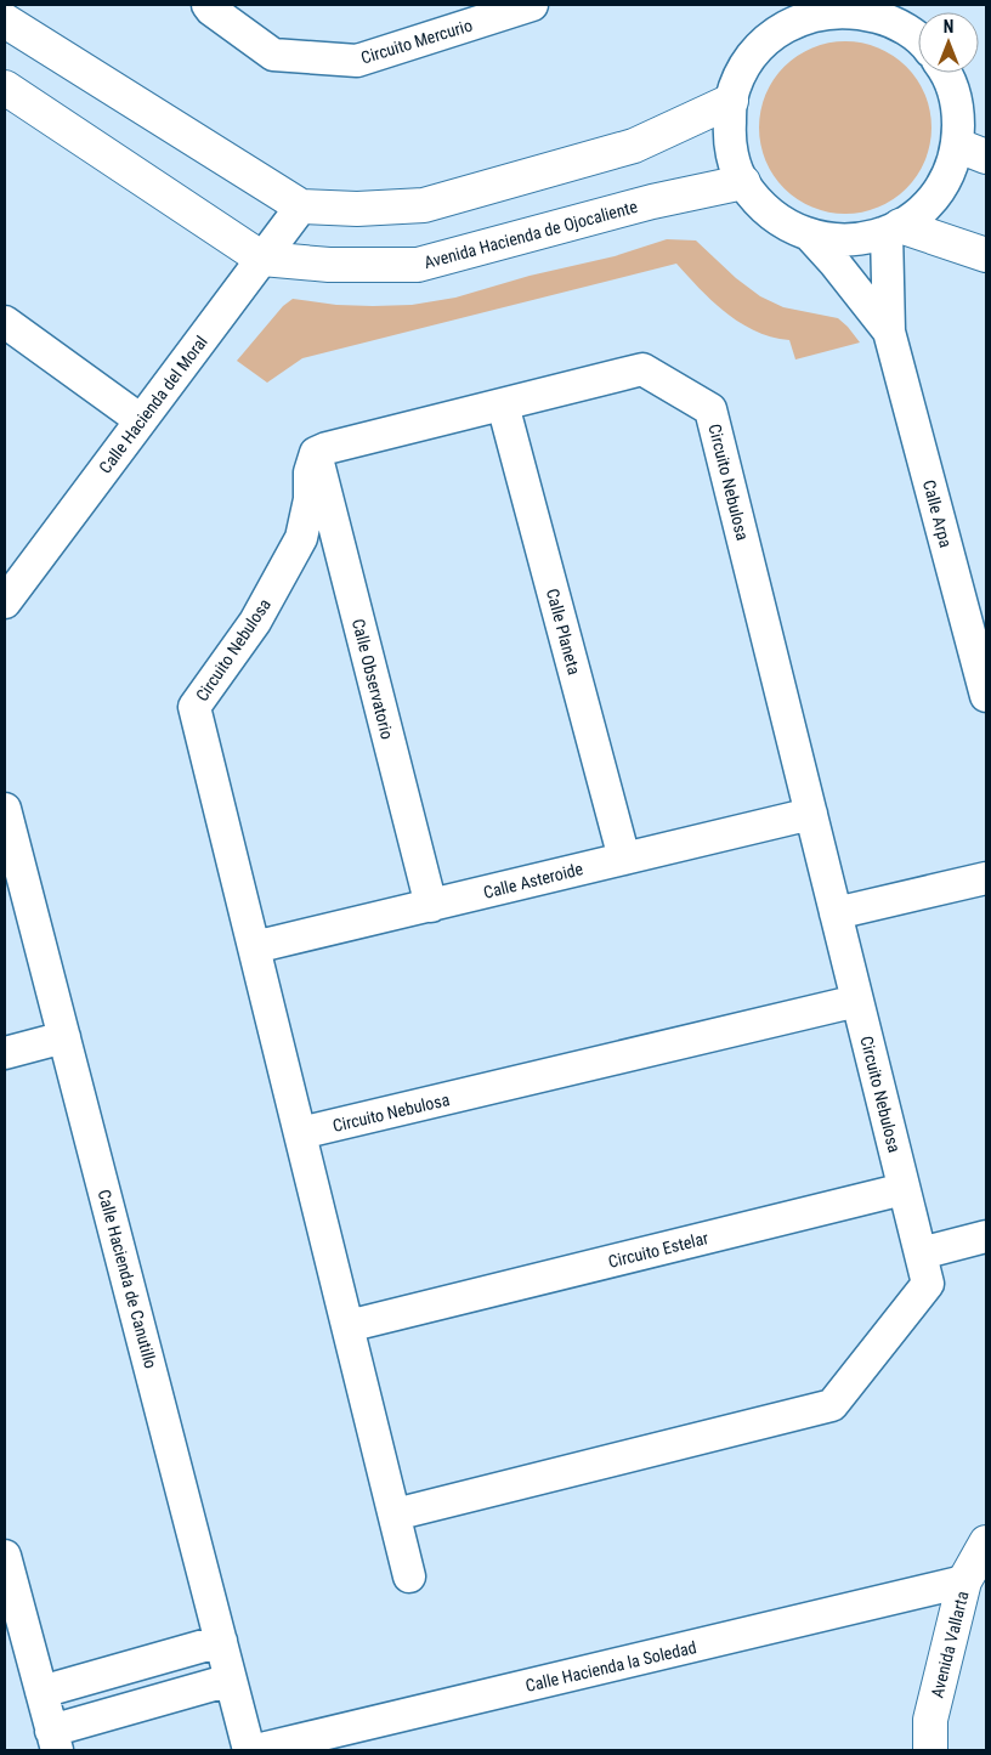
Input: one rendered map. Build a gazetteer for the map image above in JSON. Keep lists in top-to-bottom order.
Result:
{
  "streets": {
    "street": [
      "Circuito Mercurio",
      "Avenida Hacienda de Ojocaliente",
      "Calle Hacienda del Moral",
      "Circuito Nebulosa",
      "Calle Arpa",
      "Calle Planeta",
      "Calle Observatorio",
      "Calle Asteroide",
      "Circuito Estelar",
      "Calle Hacienda de Canutillo",
      "Avenida Vallarta",
      "Calle Hacienda la Soledad"
    ]
  },
  "crossings": [
    ["Avenida Hacienda de Ojocaliente", "Calle Hacienda del Moral"],
    ["Circuito Nebulosa", "Calle Planeta"],
    ["Circuito Nebulosa", "Calle Observatorio"],
    ["Circuito Nebulosa", "Calle Asteroide"],
    ["Circuito Nebulosa", "Circuito Estelar"],
    ["Calle Planeta", "Calle Asteroide"],
    ["Calle Observatorio", "Calle Asteroide"],
    ["Avenida Vallarta", "Calle Hacienda la Soledad"]
  ],
  "north": "top"
}
